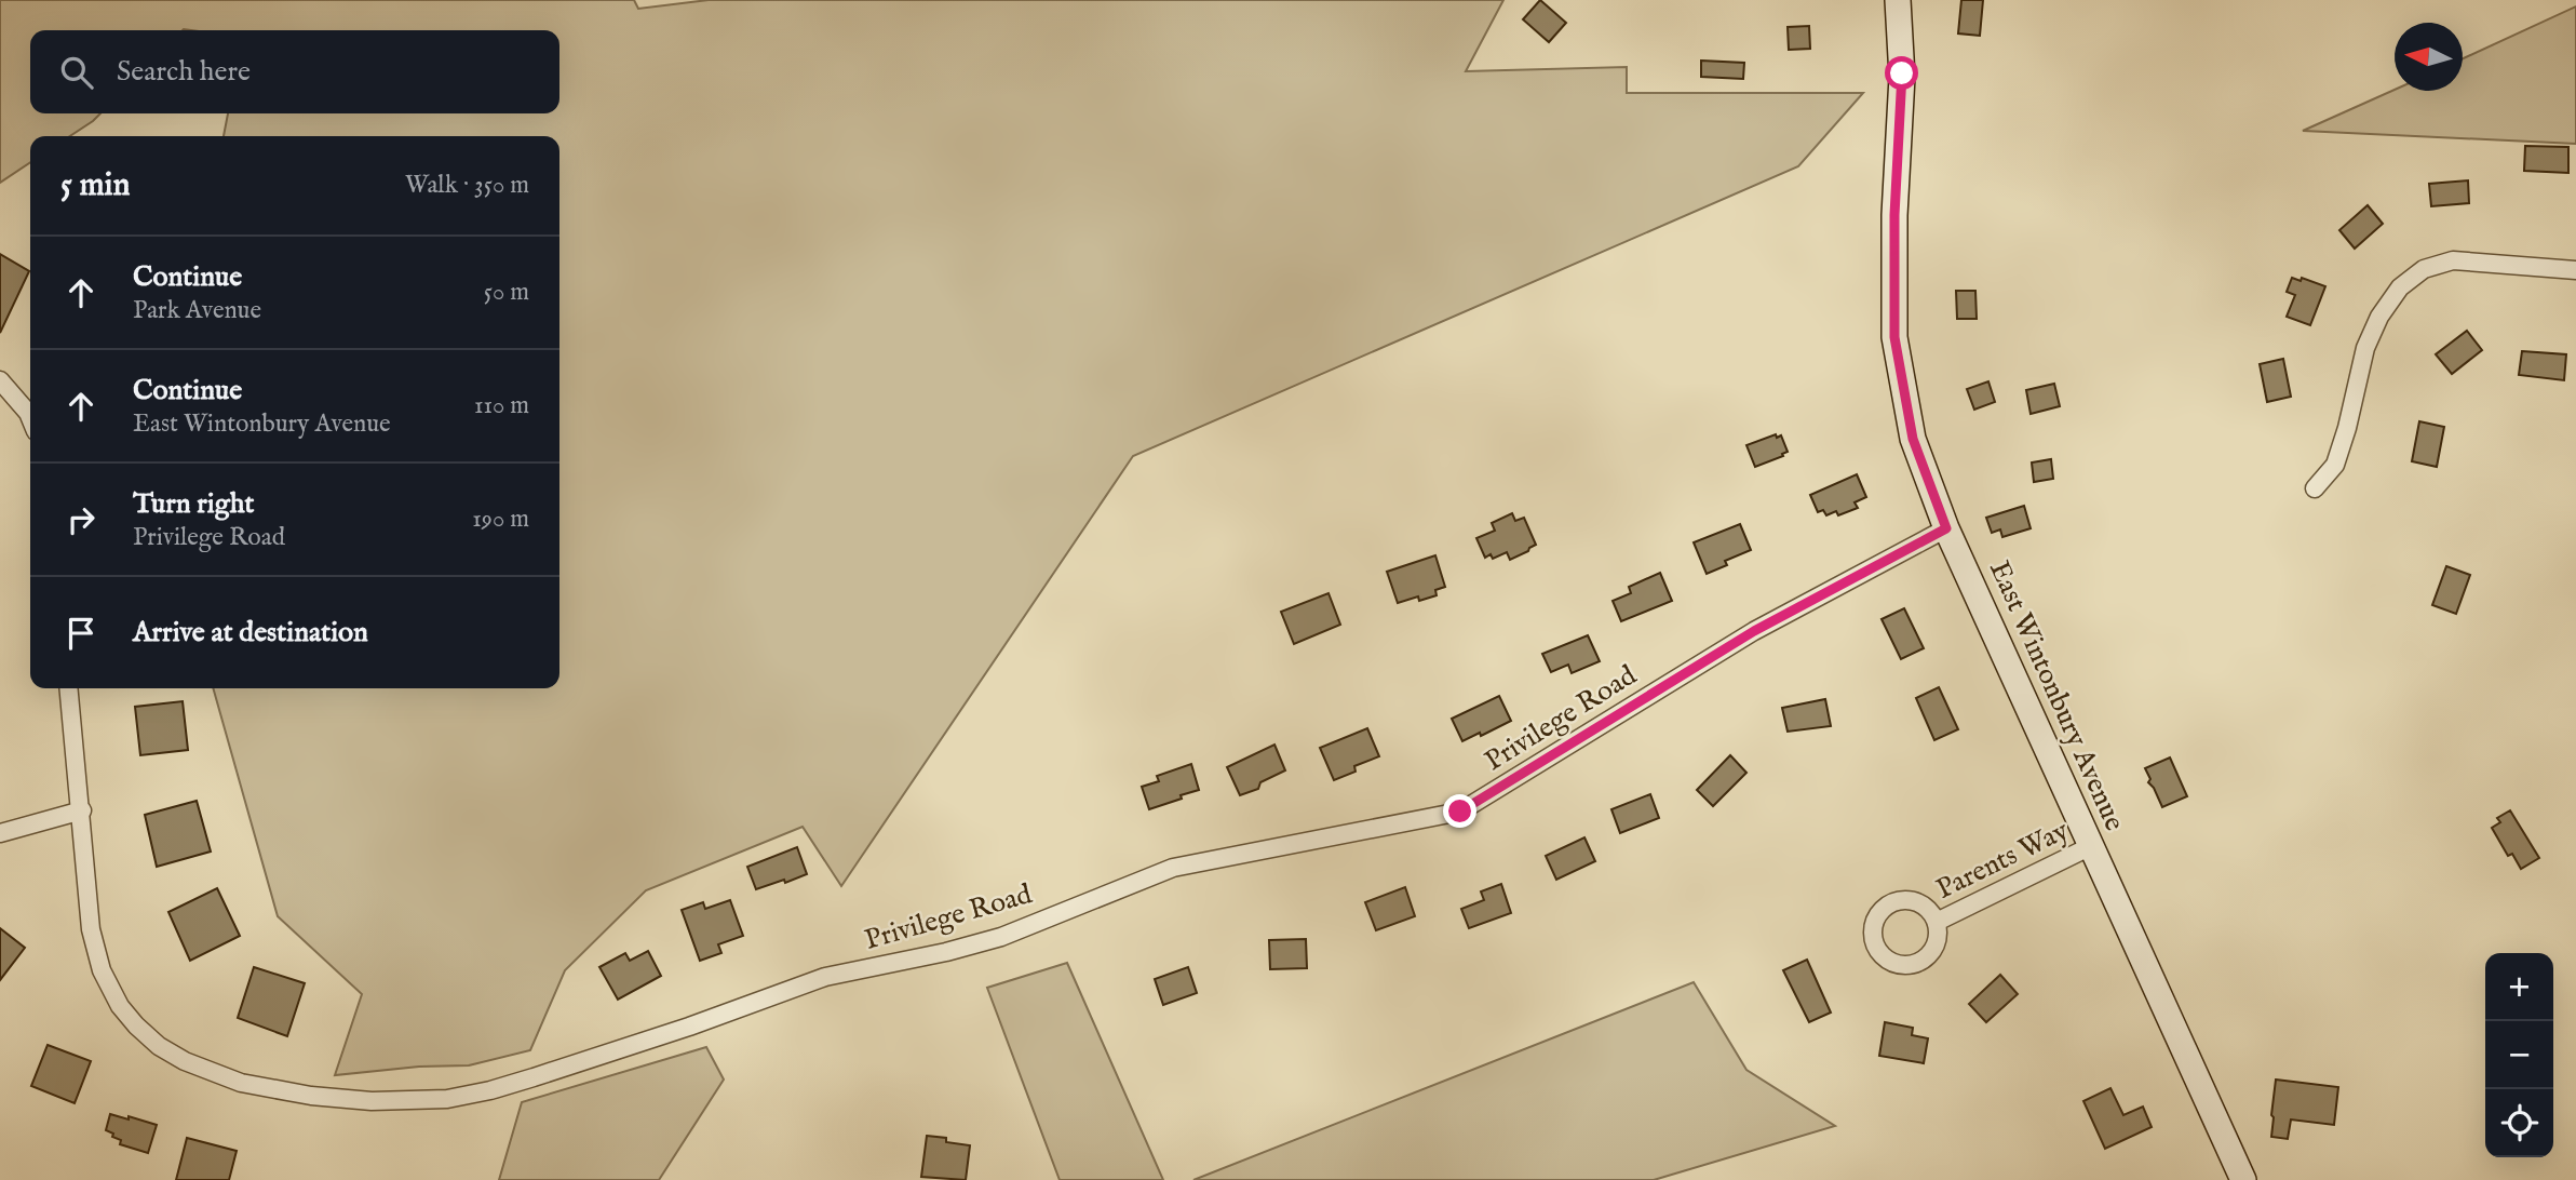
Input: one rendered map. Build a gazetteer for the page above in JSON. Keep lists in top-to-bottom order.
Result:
{
  "streets": {
    "main road": ["East Wintonbury Avenue"],
    "street": ["Privilege Road", "Parents Way"]
  },
  "crossings": [
    ["East Wintonbury Avenue", "Privilege Road"],
    ["East Wintonbury Avenue", "Parents Way"]
  ],
  "north": "left",
  "page": {
    "search": "Search here",
    "heading": ["5 min", "Walk · 350 m"],
    "list": [
      ["Continue", "Park Avenue", "50 m"],
      ["Continue", "East Wintonbury Avenue", "110 m"],
      ["Turn right", "Privilege Road", "190 m"],
      "Arrive at destination"
    ],
    "map_buttons": ["+", "−"]
  }
}
